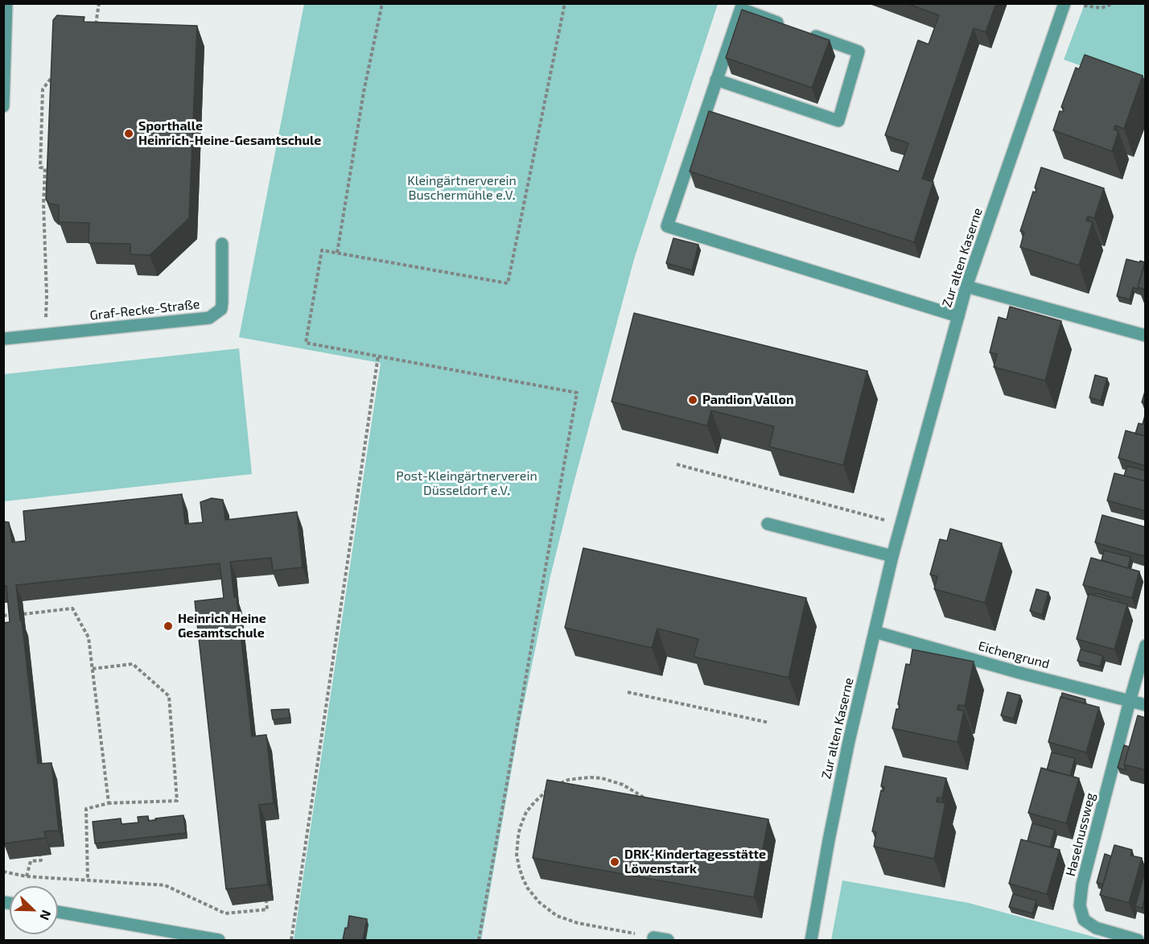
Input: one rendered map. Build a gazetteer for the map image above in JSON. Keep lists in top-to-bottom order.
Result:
{
  "streets": {
    "street": [
      "Zur alten Kaserne",
      "Graf-Recke-Straße",
      "Eichengrund",
      "Haselnussweg"
    ]
  },
  "crossings": [
    ["Zur alten Kaserne", "Eichengrund"],
    ["Eichengrund", "Haselnussweg"]
  ],
  "parks": ["Kleingärtnerverein Buschermühle e.V.", "Post-Kleingärtnerverein Düsseldorf e.V."],
  "places": [
    "Sporthalle Heinrich-Heine-Gesamtschule",
    "Pandion Vallon",
    "Heinrich Heine Gesamtschule",
    "DRK-Kindertagesstätte Löwenstark"
  ],
  "north": "bottom right"
}
